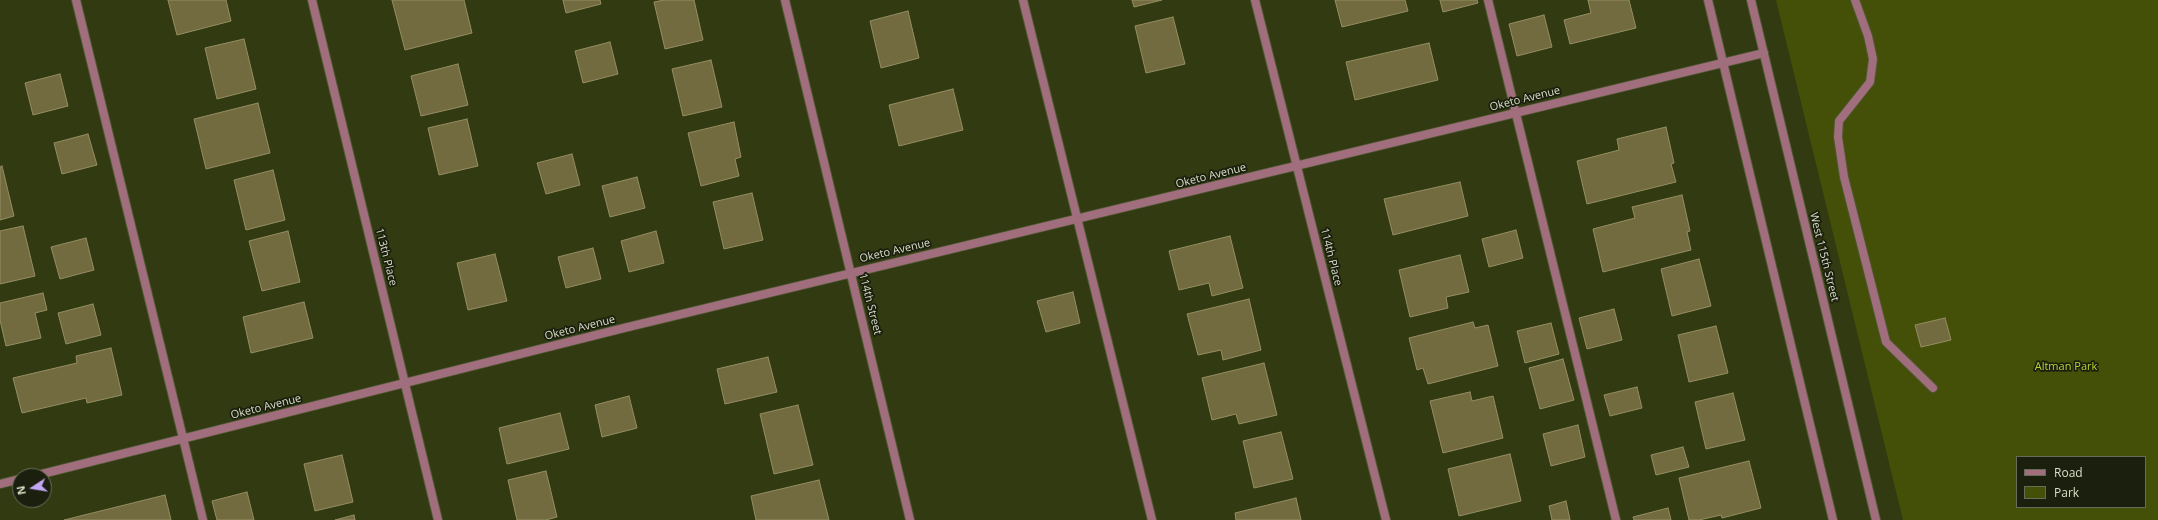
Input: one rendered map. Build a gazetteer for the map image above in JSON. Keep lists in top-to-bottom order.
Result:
{
  "streets": {
    "street": [
      "Oketo Avenue",
      "113th Place",
      "114th Place",
      "West 115th Street",
      "114th Street"
    ]
  },
  "crossings": [
    ["Oketo Avenue", "113th Place"],
    ["Oketo Avenue", "114th Place"],
    ["Oketo Avenue", "West 115th Street"],
    ["Oketo Avenue", "114th Street"]
  ],
  "parks": ["Altman Park"],
  "legend": ["Road", "Park"],
  "north": "left"
}
